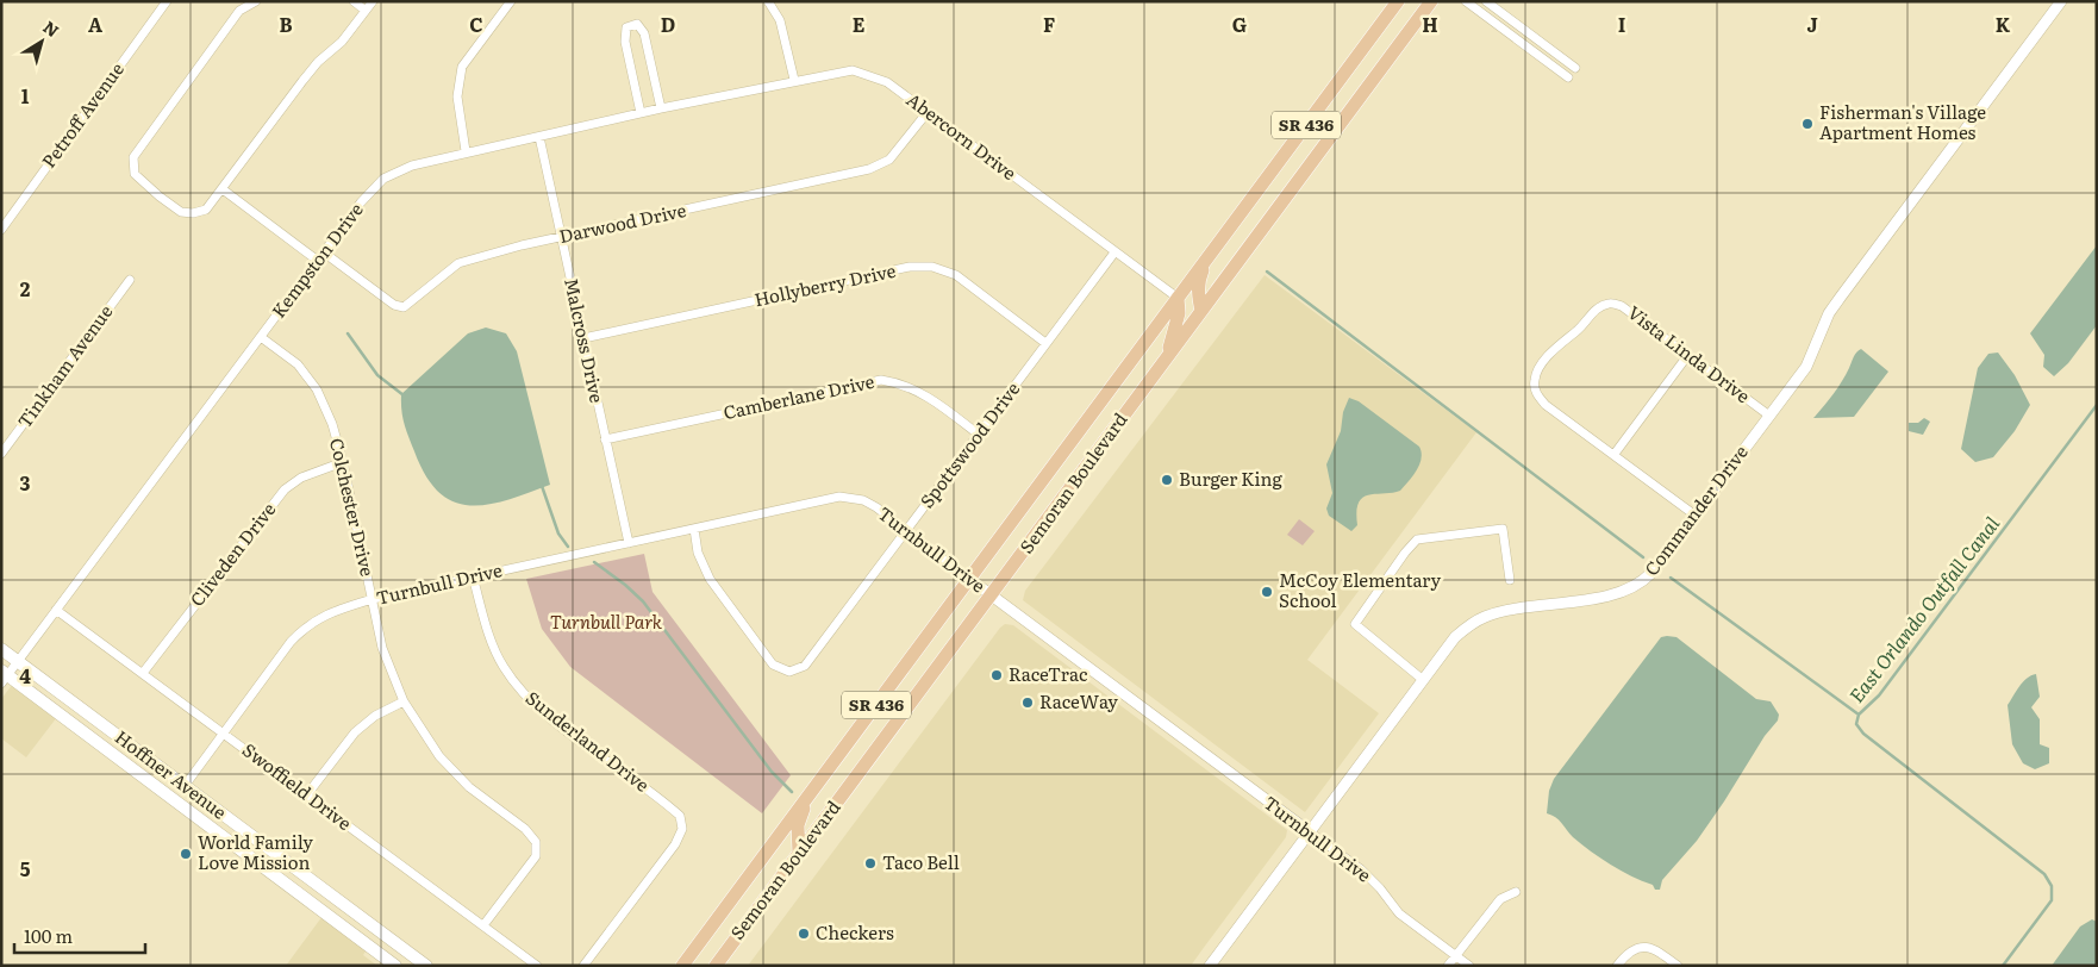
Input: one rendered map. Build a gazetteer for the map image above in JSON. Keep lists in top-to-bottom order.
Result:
{
  "streets": {
    "main road": ["SR 436", "Semoran Boulevard", "Hoffner Avenue"],
    "street": [
      "Petroff Avenue",
      "Abercorn Drive",
      "Darwood Drive",
      "Kempston Drive",
      "Hollyberry Drive",
      "Malcross Drive",
      "Vista Linda Drive",
      "Tinkham Avenue",
      "Camberlane Drive",
      "Spottswood Drive",
      "Colchester Drive",
      "Commander Drive",
      "Turnbull Drive",
      "Cliveden Drive",
      "Sunderland Drive",
      "Swoffield Drive"
    ]
  },
  "crossings": [
    ["Abercorn Drive", "Darwood Drive"],
    ["Abercorn Drive", "Kempston Drive"],
    ["Abercorn Drive", "Spottswood Drive"],
    ["Abercorn Drive", "Semoran Boulevard"],
    ["Darwood Drive", "Kempston Drive"],
    ["Darwood Drive", "Malcross Drive"],
    ["Kempston Drive", "Malcross Drive"],
    ["Kempston Drive", "Colchester Drive"],
    ["Kempston Drive", "Hoffner Avenue"],
    ["Kempston Drive", "Swoffield Drive"],
    ["Hollyberry Drive", "Malcross Drive"],
    ["Hollyberry Drive", "Spottswood Drive"],
    ["Malcross Drive", "Camberlane Drive"],
    ["Malcross Drive", "Turnbull Drive"],
    ["Vista Linda Drive", "Commander Drive"],
    ["Camberlane Drive", "Spottswood Drive"],
    ["Spottswood Drive", "Turnbull Drive"],
    ["Semoran Boulevard", "Turnbull Drive"],
    ["Colchester Drive", "Turnbull Drive"],
    ["Colchester Drive", "Cliveden Drive"],
    ["Colchester Drive", "Swoffield Drive"],
    ["Commander Drive", "Turnbull Drive"],
    ["Turnbull Drive", "Sunderland Drive"],
    ["Turnbull Drive", "Hoffner Avenue"],
    ["Turnbull Drive", "Swoffield Drive"],
    ["Cliveden Drive", "Swoffield Drive"]
  ],
  "water": ["East Orlando Outfall Canal"],
  "parks": ["Turnbull Park"],
  "places": [
    "Fisherman's Village Apartment Homes",
    "Burger King",
    "McCoy Elementary School",
    "RaceTrac",
    "RaceWay",
    "World Family Love Mission",
    "Taco Bell",
    "Checkers"
  ],
  "scale_bar": "100 m",
  "north": "top right",
  "grid": {
    "columns": [
      "A",
      "B",
      "C",
      "D",
      "E",
      "F",
      "G",
      "H",
      "I",
      "J",
      "K"
    ],
    "rows": [
      "1",
      "2",
      "3",
      "4",
      "5"
    ]
  }
}
